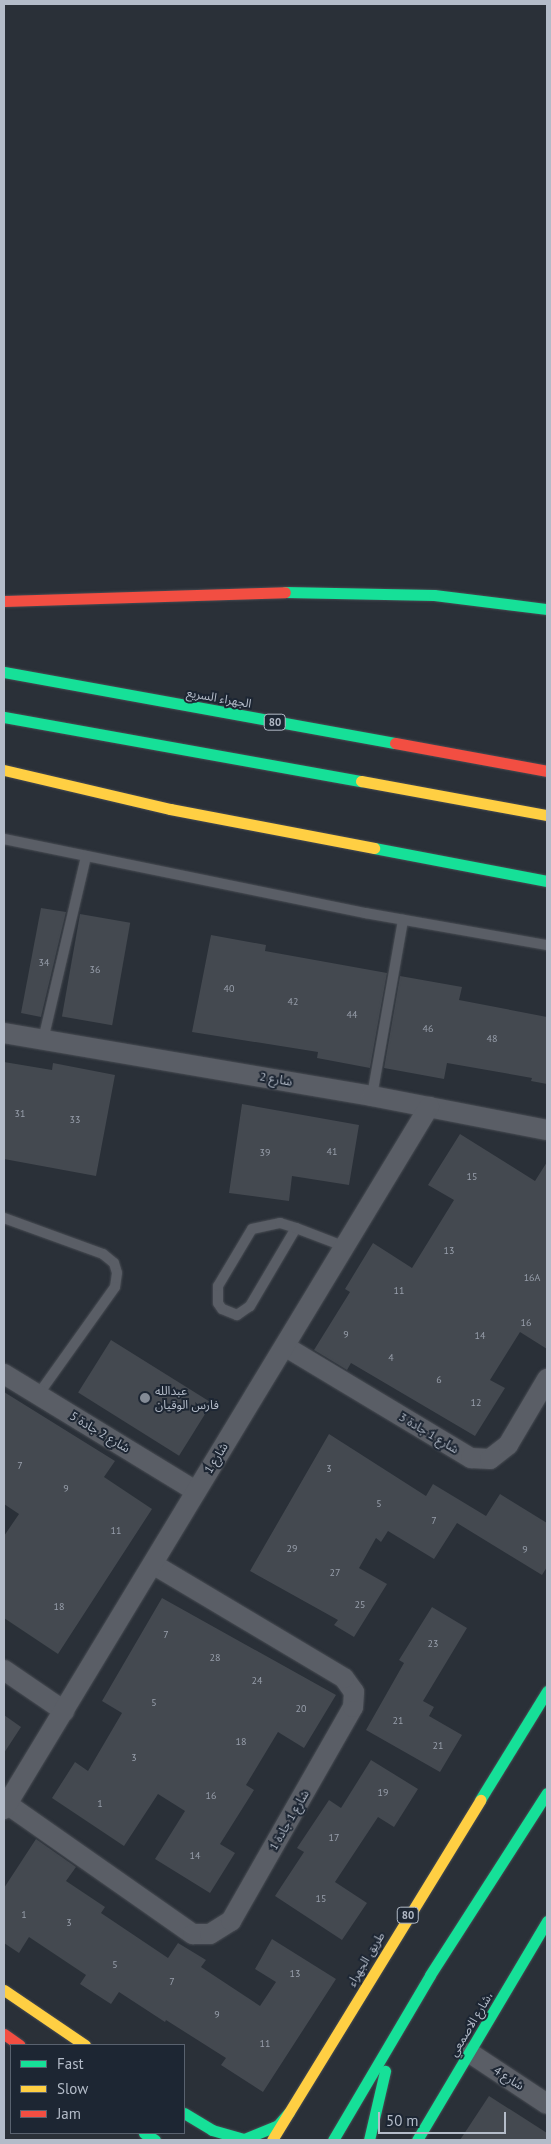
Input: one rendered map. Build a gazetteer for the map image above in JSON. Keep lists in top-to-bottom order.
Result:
{
  "streets": {
    "main road": [
      "الجهراء السريع",
      "80",
      "طريق الجهراء",
      "شارع الاصمعي،"
    ],
    "street": [
      "شارع 2",
      "شارع 2 جادة 5",
      "شارع 1 جادة 3",
      "شارع 1",
      "شارع 1 جادة 1",
      "شارع 4"
    ]
  },
  "crossings": [
    ["شارع 2", "شارع 1"],
    ["شارع 2 جادة 5", "شارع 1"],
    ["شارع 1 جادة 3", "شارع 1"],
    ["شارع 1", "شارع 1 جادة 1"],
    ["شارع الاصمعي،", "شارع 4"]
  ],
  "places": ["عبدالله فارس الوقيان"],
  "house_numbers": [
    "34",
    "36",
    "40",
    "42",
    "44",
    "46",
    "48",
    "31",
    "33",
    "41",
    "39",
    "15",
    "13",
    "16A",
    "11",
    "16",
    "9",
    "14",
    "4",
    "6",
    "12",
    "7",
    "3",
    "9",
    "5",
    "7",
    "11",
    "29",
    "9",
    "27",
    "25",
    "18",
    "7",
    "23",
    "28",
    "24",
    "5",
    "20",
    "21",
    "18",
    "21",
    "3",
    "19",
    "16",
    "1",
    "17",
    "14",
    "15",
    "1",
    "3",
    "5",
    "13",
    "7",
    "9",
    "11"
  ],
  "legend": ["Fast", "Slow", "Jam"],
  "scale_bar": "50 m"
}
